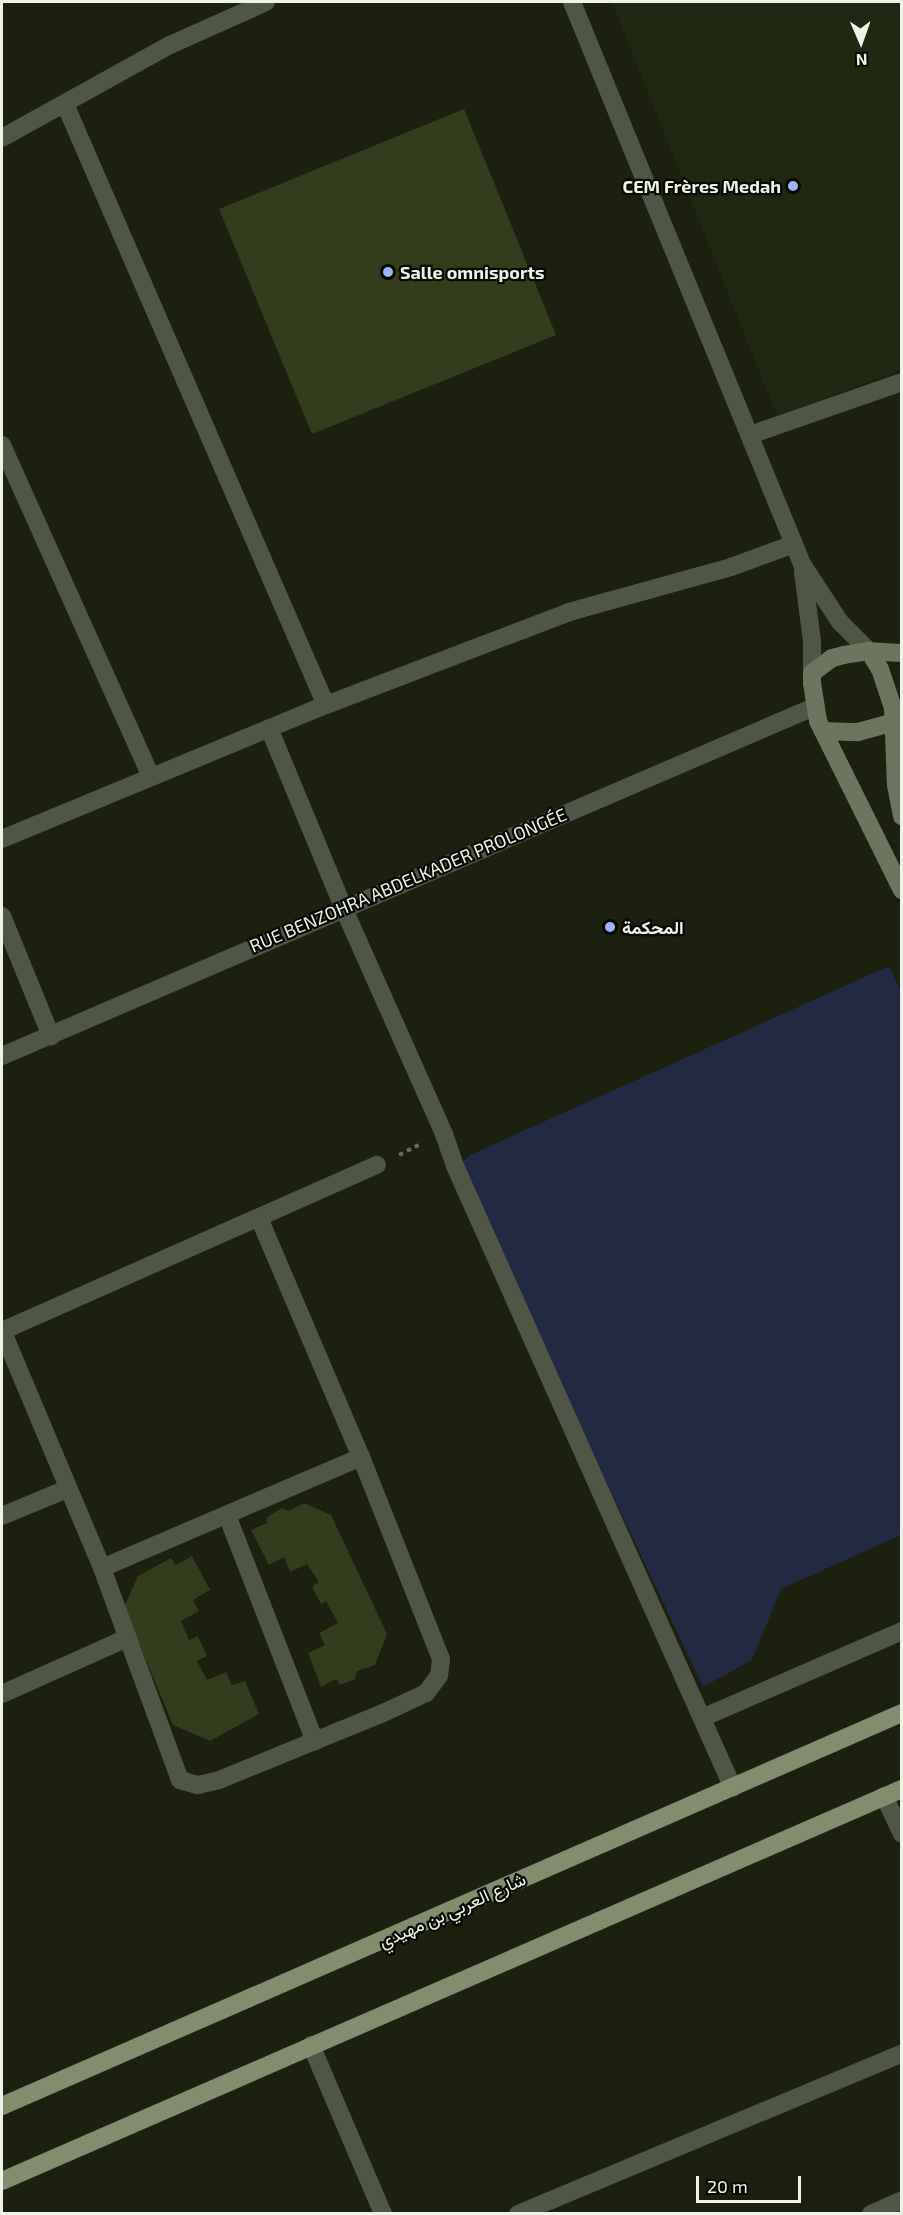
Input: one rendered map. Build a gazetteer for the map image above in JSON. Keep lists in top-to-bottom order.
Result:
{
  "streets": {
    "main road": ["شارع العربي بن مهيدي"],
    "street": ["RUE BENZOHRA ABDELKADER PROLONGÉE"]
  },
  "places": ["CEM Frères Medah", "Salle omnisports", "المحكمة"],
  "scale_bar": "20 m",
  "north": "bottom"
}
